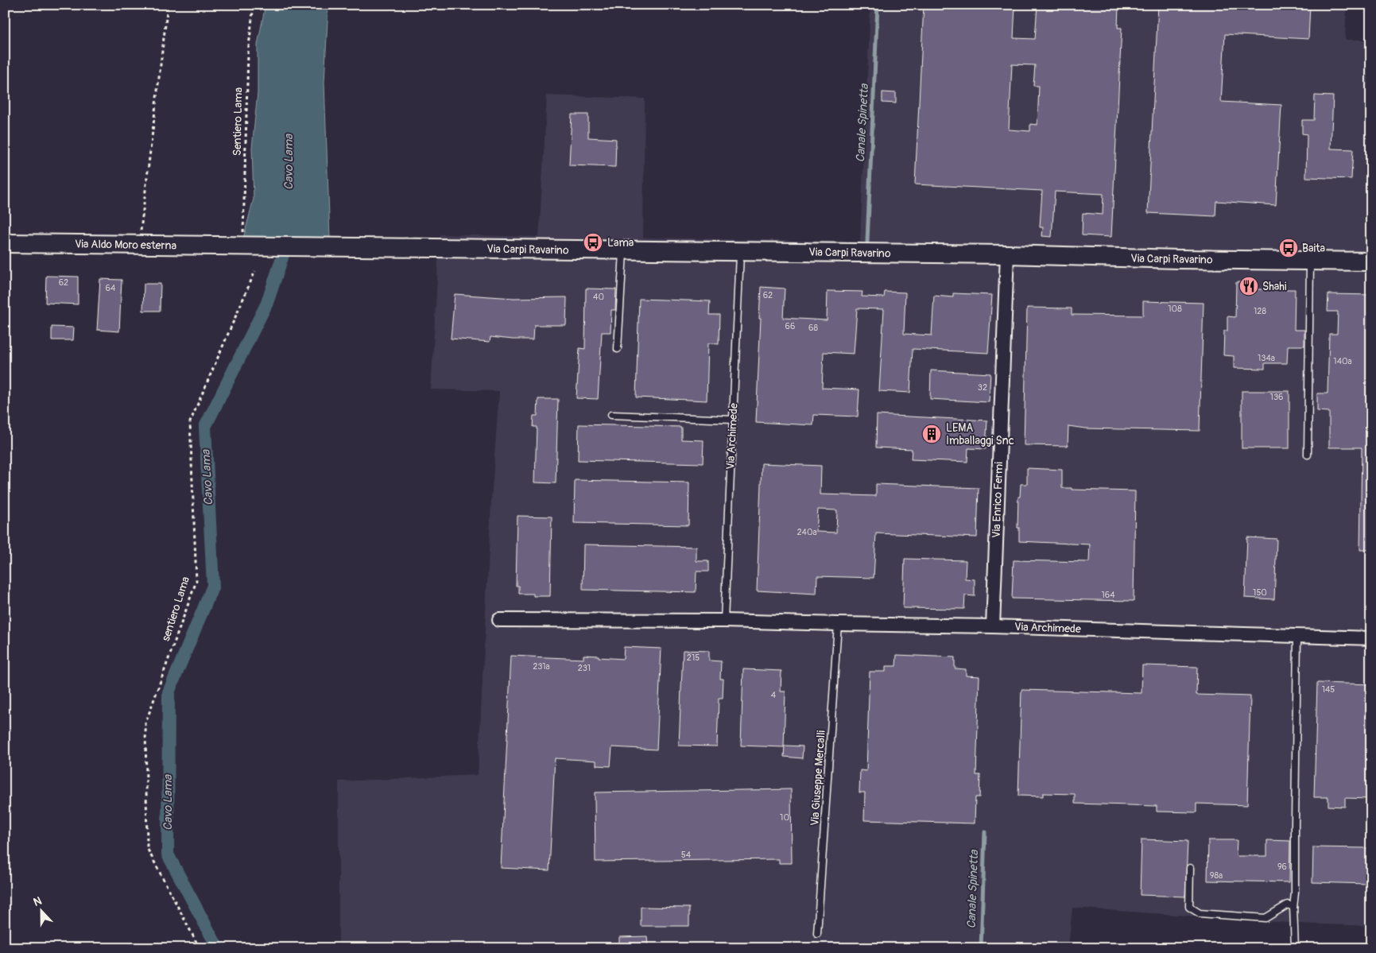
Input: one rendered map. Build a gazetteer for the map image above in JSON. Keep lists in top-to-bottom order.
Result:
{
  "streets": {
    "main road": ["Via Aldo Moro esterna", "Via Carpi Ravarino"],
    "street": ["Via Archimede", "Via Enrico Fermi"],
    "lane": ["Via Giuseppe Mercalli"],
    "path": ["Sentiero Lama", "sentiero Lama"]
  },
  "crossings": [
    ["Sentiero Lama", "Via Aldo Moro esterna"],
    ["Via Aldo Moro esterna", "Via Carpi Ravarino"],
    ["Via Carpi Ravarino", "Via Archimede"],
    ["Via Carpi Ravarino", "Via Enrico Fermi"],
    ["Via Archimede", "Via Enrico Fermi"],
    ["Via Archimede", "Via Giuseppe Mercalli"]
  ],
  "water": ["Canale Spinetta", "Cavo Lama"],
  "places": {
    "bus stop": ["Lama", "Baita"],
    "restaurant": ["Shahi"],
    "building": ["LEMA Imballaggi Snc"]
  },
  "house_numbers": [
    "62",
    "64",
    "62",
    "40",
    "108",
    "128",
    "66",
    "68",
    "134a",
    "140a",
    "32",
    "136",
    "240a",
    "150",
    "164",
    "215",
    "231a",
    "231",
    "145",
    "4",
    "10",
    "54",
    "96",
    "98a"
  ],
  "north": "top"
}
